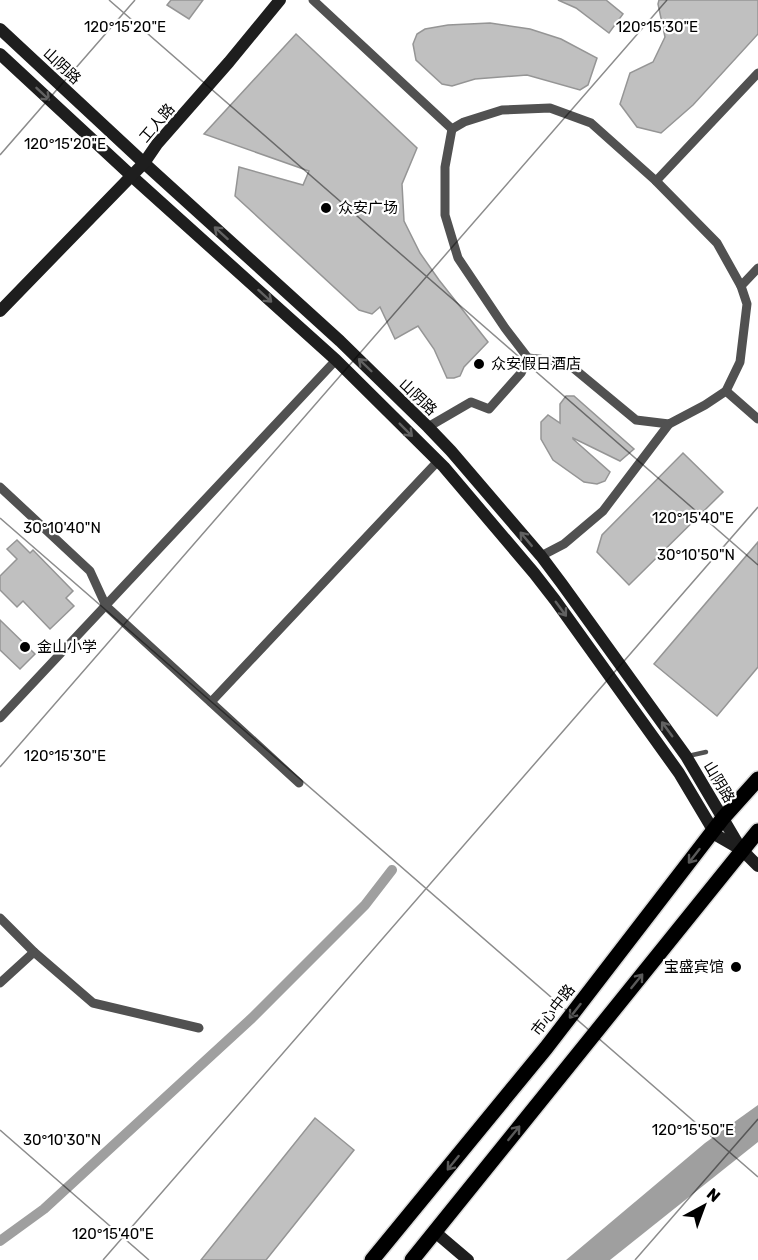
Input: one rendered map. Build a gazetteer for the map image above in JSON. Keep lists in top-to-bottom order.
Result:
{
  "streets": {
    "main road": ["山阴路", "工人路", "市心中路"]
  },
  "crossings": [
    ["山阴路", "工人路"],
    ["山阴路", "市心中路"]
  ],
  "places": [
    "众安广场",
    "众安假日酒店",
    "金山小学",
    "宝盛宾馆"
  ],
  "north": "top right",
  "coordinates": [
    "120°15'20\"E",
    "120°15'30\"E",
    "120°15'40\"E",
    "30°10'40\"N",
    "30°10'50\"N",
    "120°15'50\"E",
    "30°10'30\"N"
  ]
}
